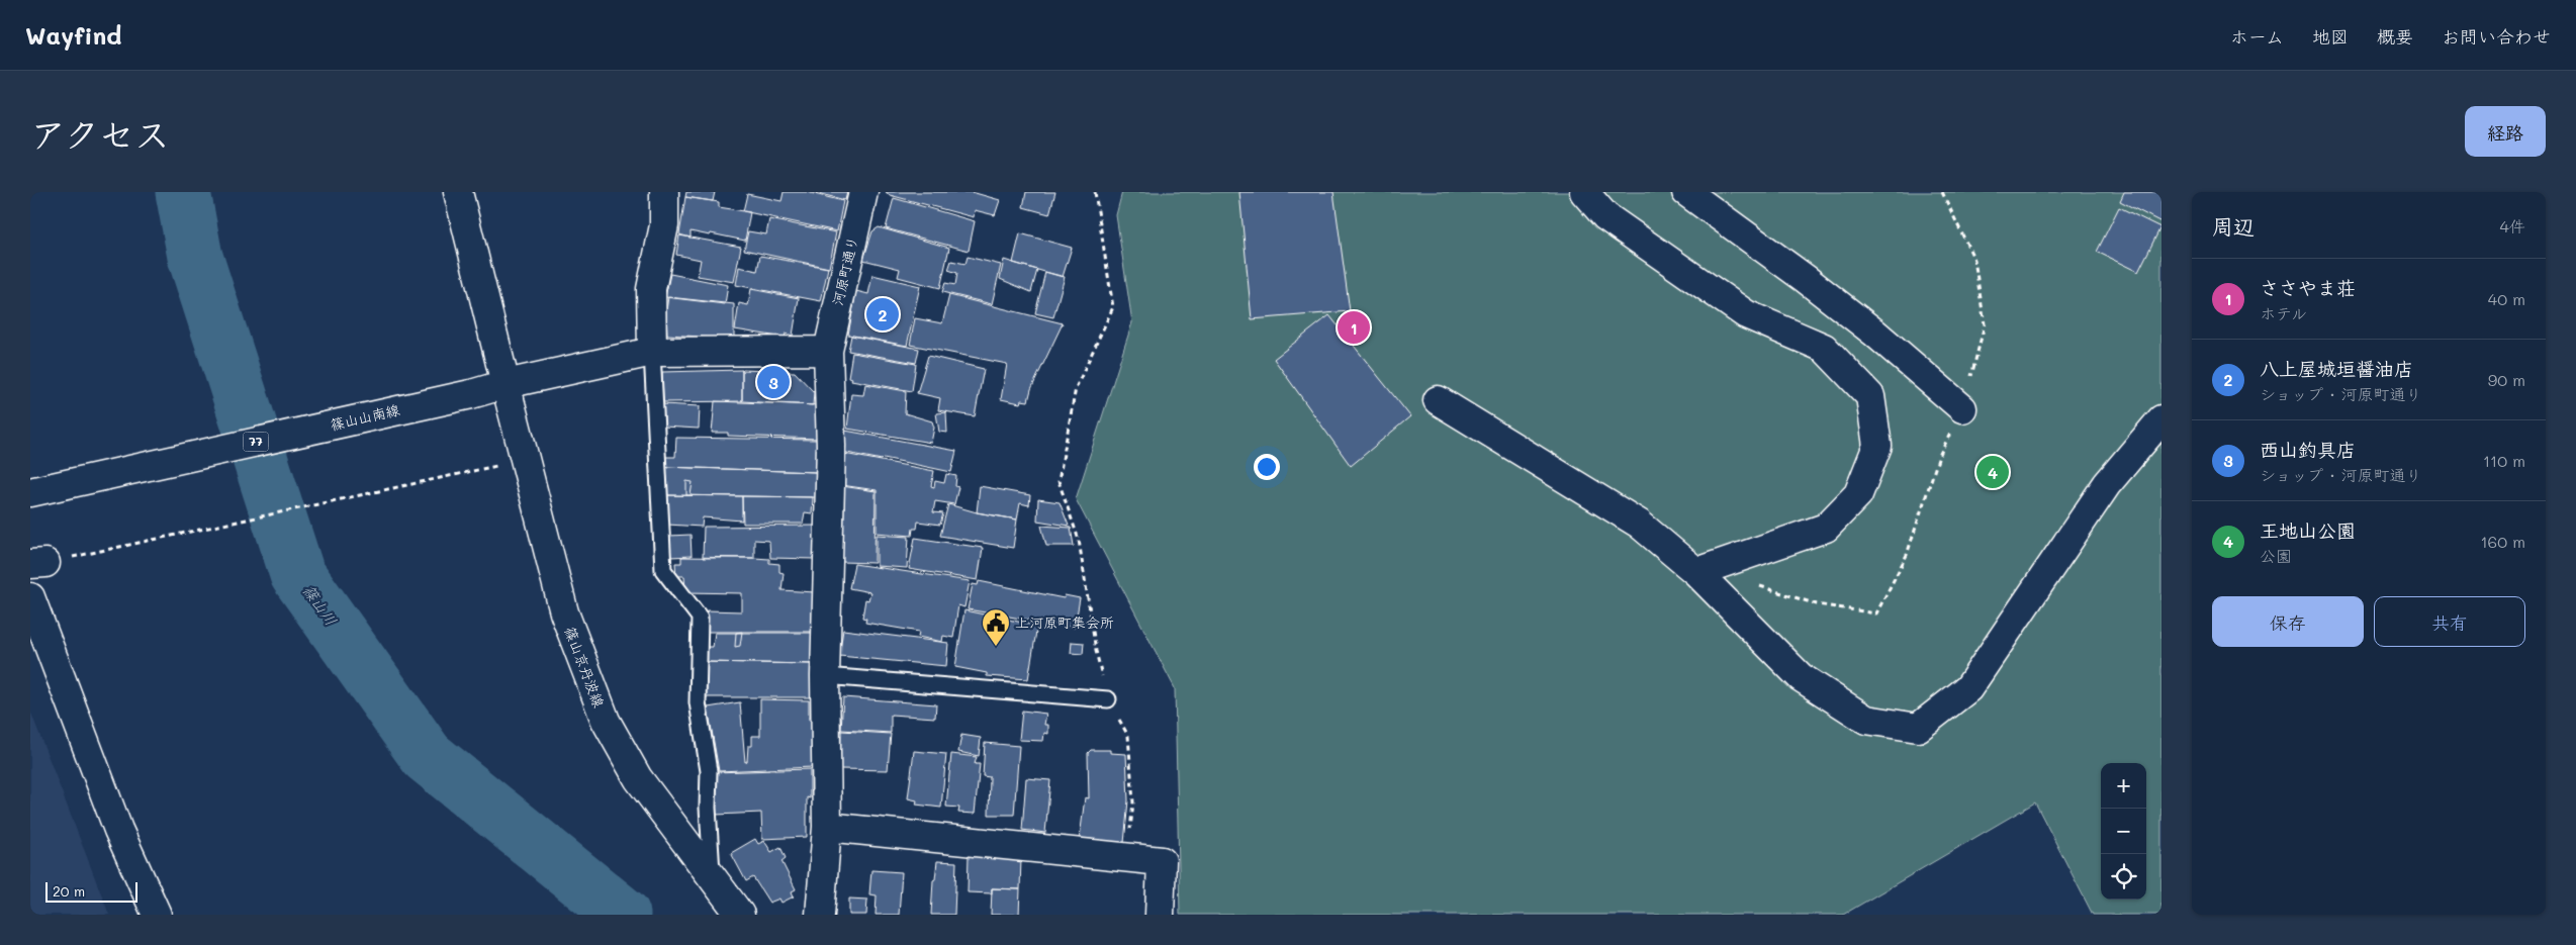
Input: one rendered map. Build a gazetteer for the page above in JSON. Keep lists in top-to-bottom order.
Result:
{
  "streets": {
    "street": [
      "河原町通り",
      "篠山山南線",
      "77",
      "篠山京丹波線"
    ]
  },
  "crossings": [
    ["河原町通り", "篠山山南線"],
    ["篠山山南線", "篠山京丹波線"]
  ],
  "water": ["篠山川"],
  "places": {
    "public building": ["上河原町集会所"]
  },
  "scale_bar": "20 m",
  "page": {
    "header": "Wayfind",
    "nav": [
      "ホーム",
      "地図",
      "概要",
      "お問い合わせ"
    ],
    "title": "アクセス",
    "buttons": [
      "経路",
      ["保存", "共有"]
    ],
    "heading": ["周辺", "4件"],
    "list": [
      {
        "mark": "1",
        "name": "ささやま荘",
        "note": "ホテル",
        "value": "40 m"
      },
      {
        "mark": "2",
        "name": "八上屋城垣醤油店",
        "note": "ショップ · 河原町通り",
        "value": "90 m"
      },
      {
        "mark": "3",
        "name": "西山釣具店",
        "note": "ショップ · 河原町通り",
        "value": "110 m"
      },
      {
        "mark": "4",
        "name": "王地山公園",
        "note": "公園",
        "value": "160 m"
      }
    ],
    "pins": [
      "2",
      "1",
      "3",
      "4"
    ],
    "map_buttons": ["+", "−"],
    "scale": "20 m"
  }
}
